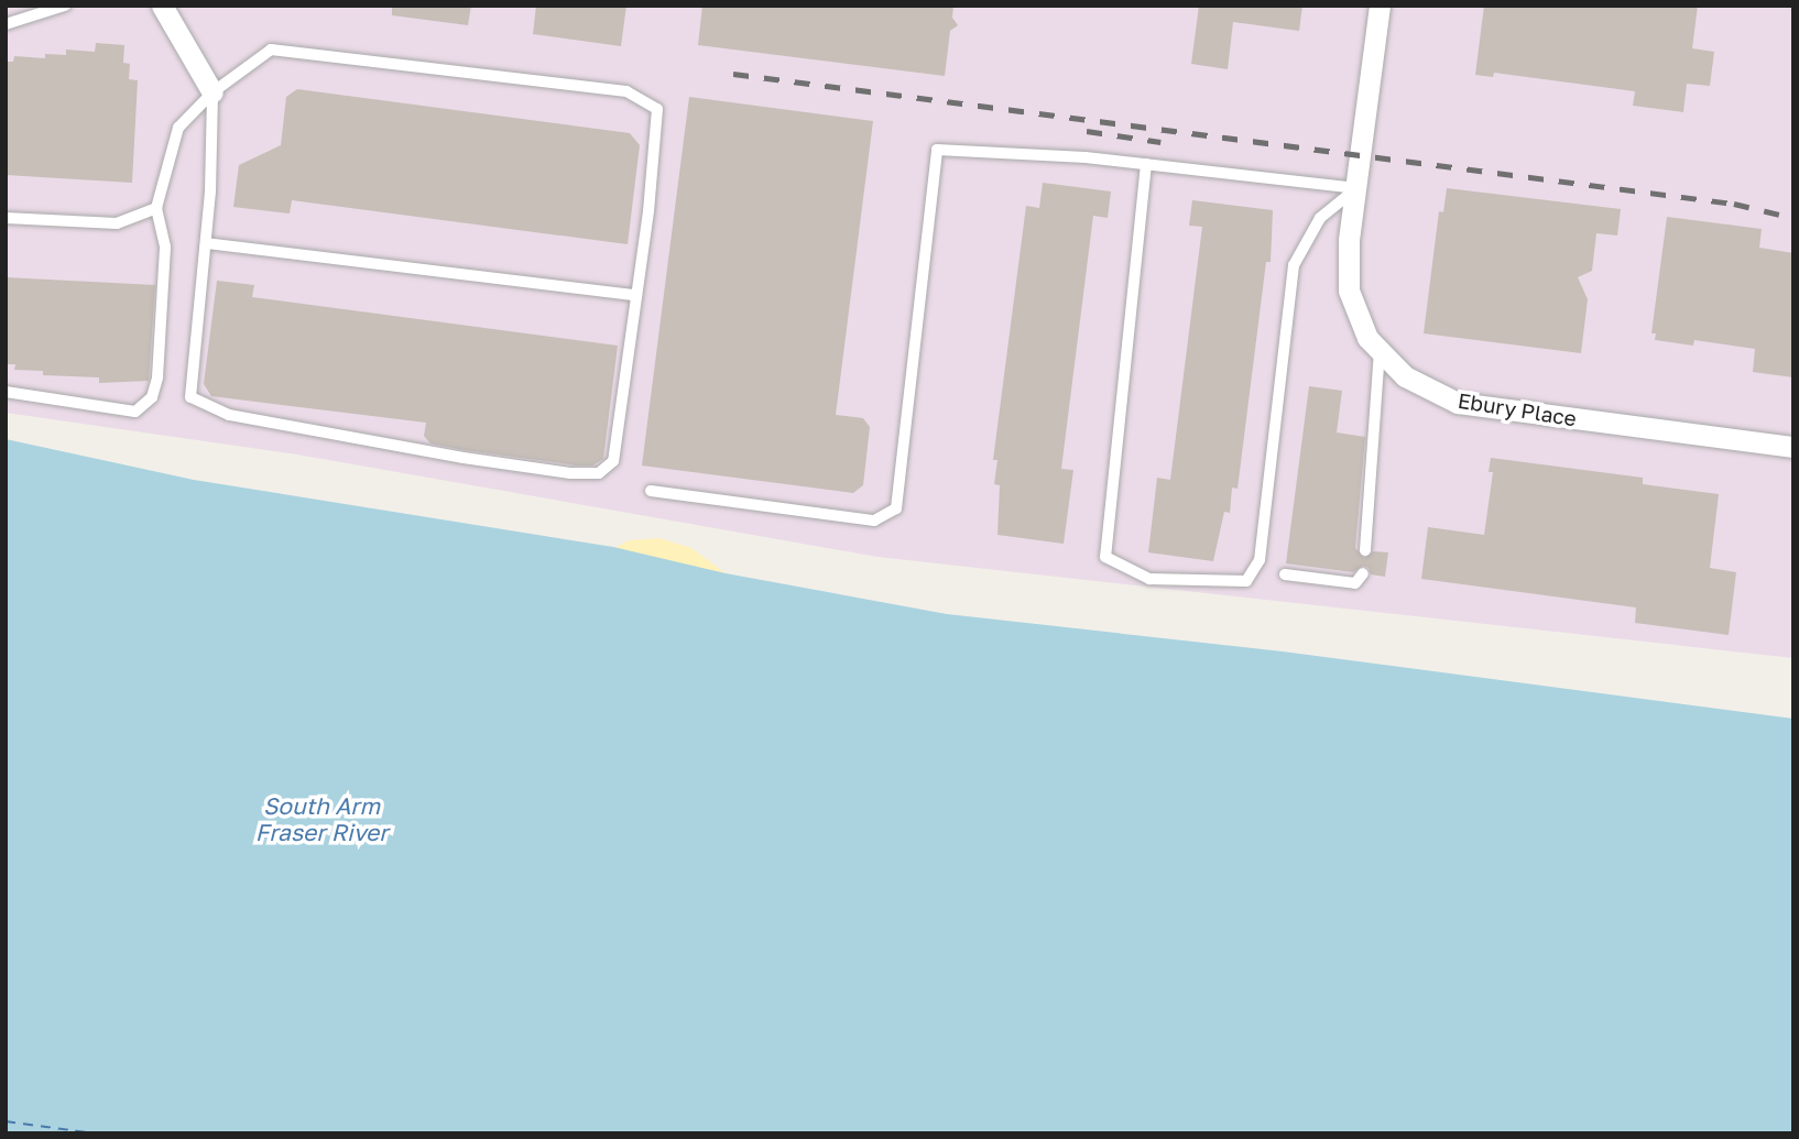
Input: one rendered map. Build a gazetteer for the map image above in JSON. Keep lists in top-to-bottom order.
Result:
{
  "streets": {
    "street": ["Ebury Place"]
  },
  "water": ["South Arm Fraser River"]
}
